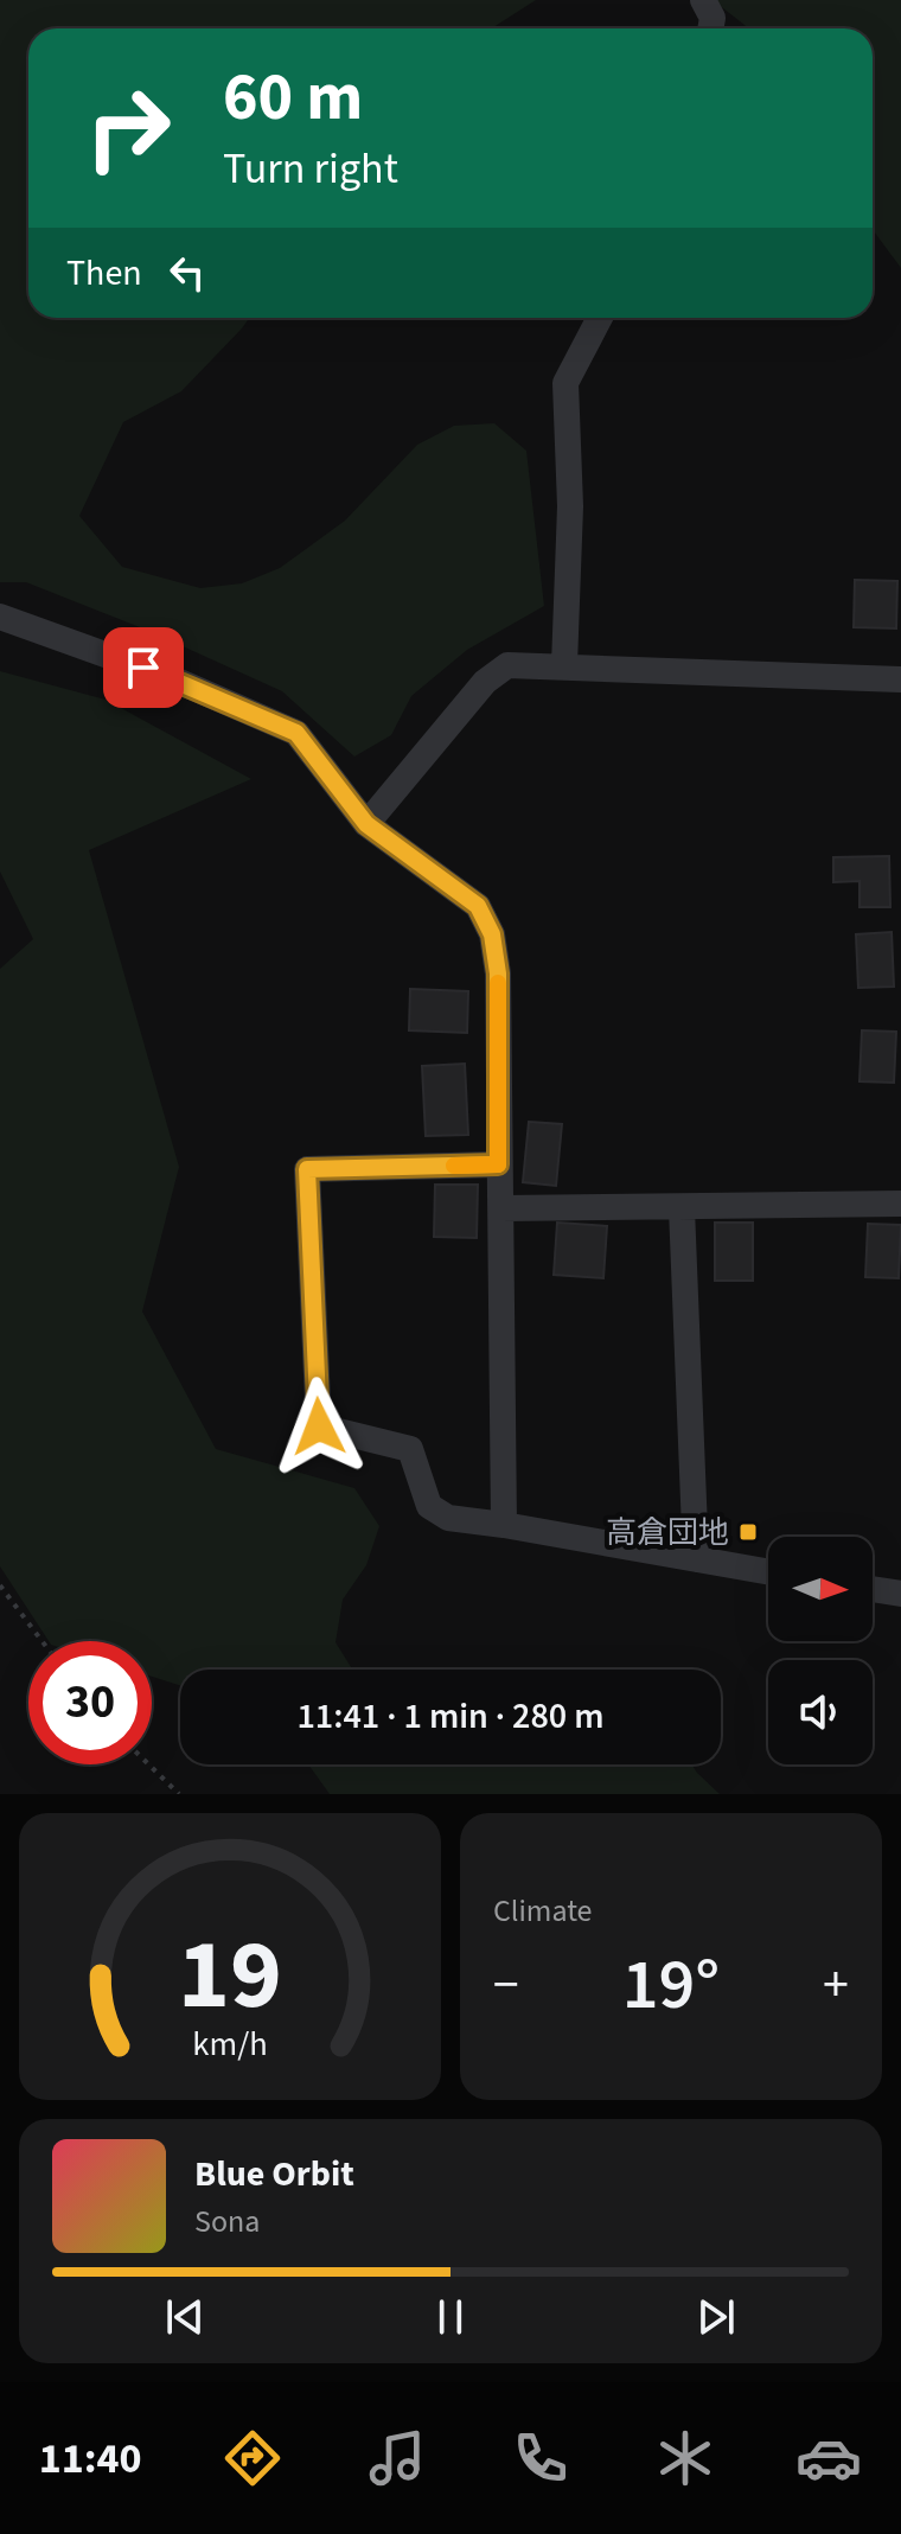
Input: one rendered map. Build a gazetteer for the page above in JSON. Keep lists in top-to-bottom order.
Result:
{
  "places": {
    "transit": ["高倉団地"]
  },
  "north": "right",
  "page": {
    "turn": ["60 m", "Turn right"],
    "then": "Then",
    "limit": "30",
    "trip": "11:41 · 1 min · 280 m",
    "tile": "Climate",
    "heat": ["−", "19°", "+"],
    "song": ["Blue Orbit", "Sona"],
    "tabs": "11:40",
    "gauge": ["19", "km/h"]
  }
}
